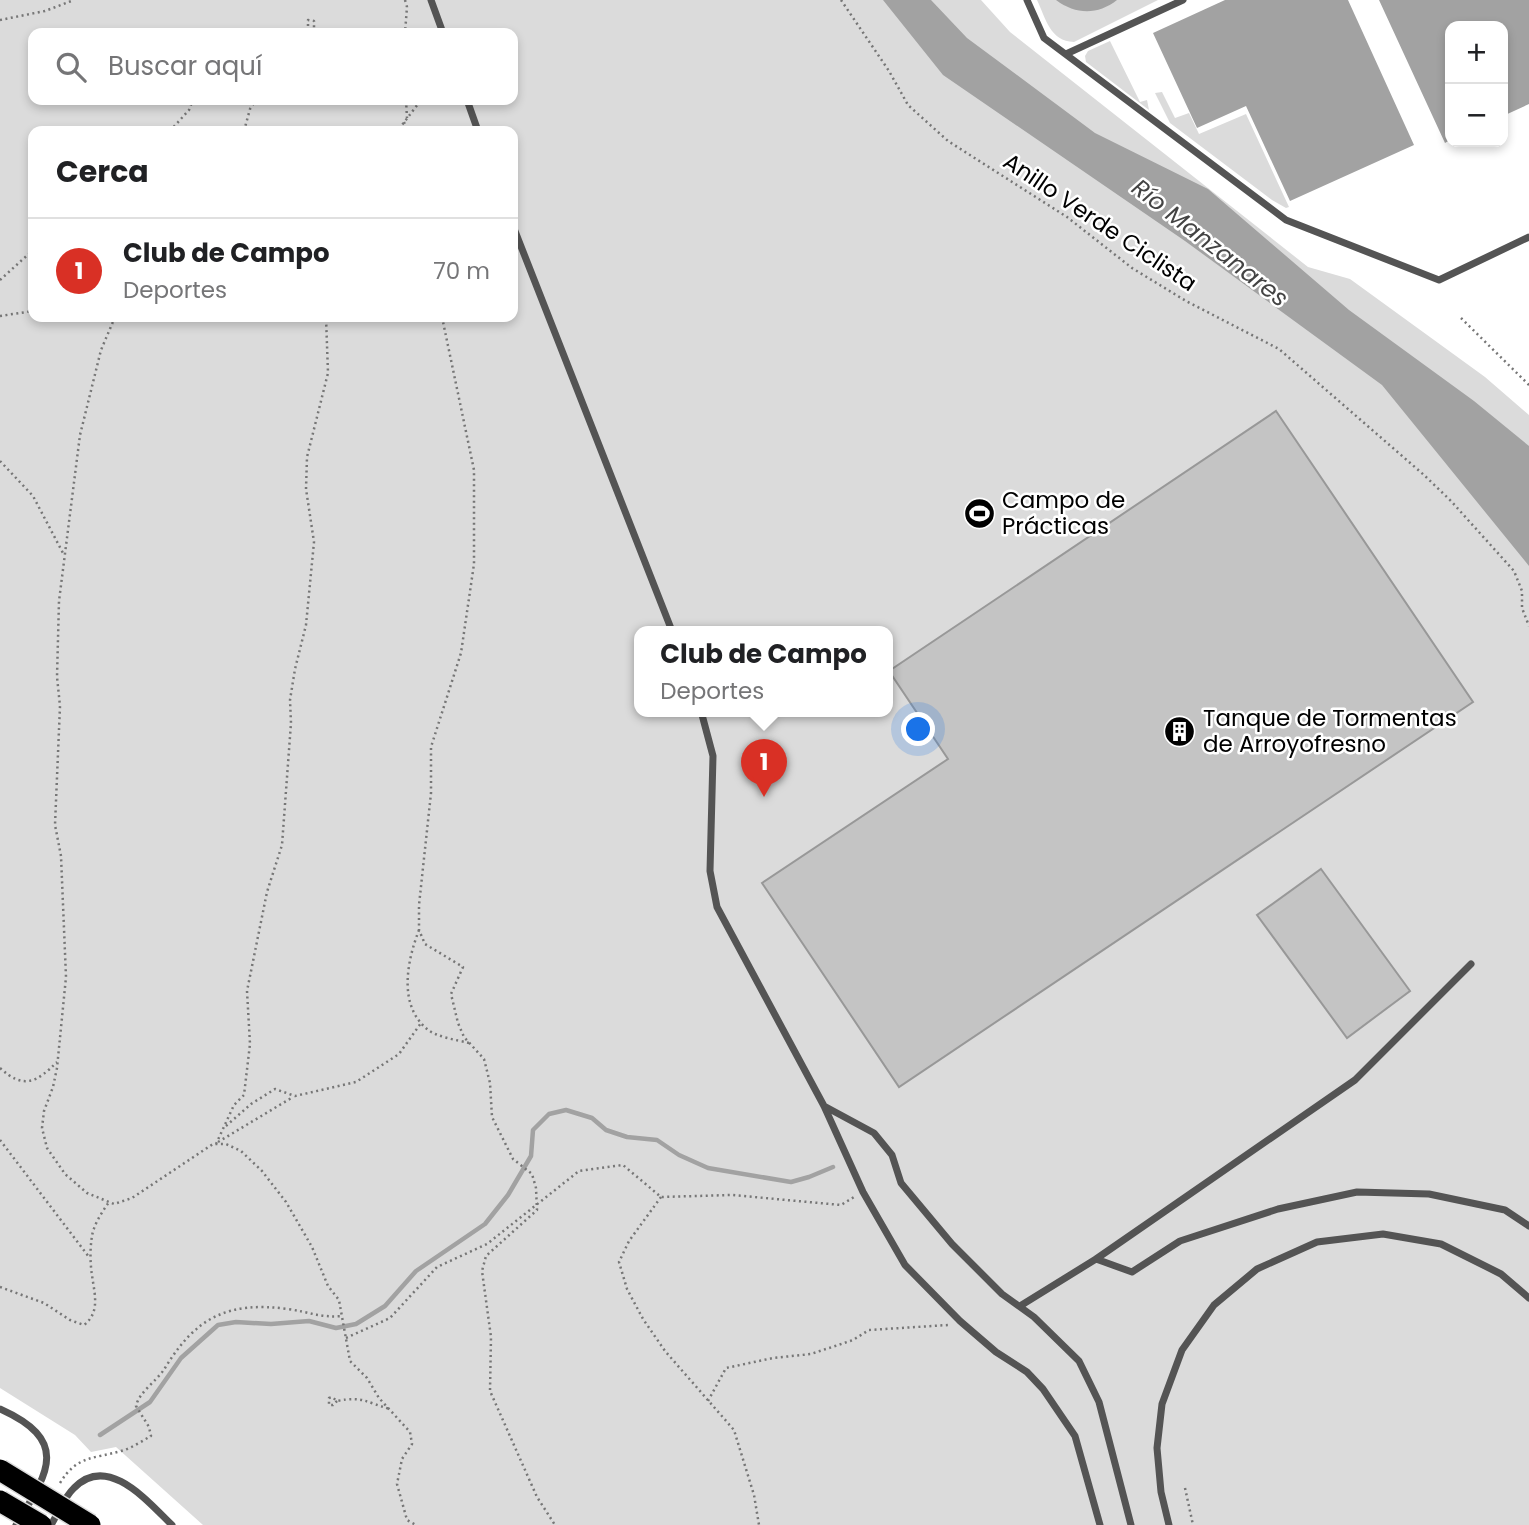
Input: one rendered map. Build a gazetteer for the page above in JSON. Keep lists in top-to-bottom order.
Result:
{
  "streets": {
    "path": ["Anillo Verde Ciclista"]
  },
  "water": ["Río Manzanares"],
  "places": {
    "sports": ["Campo de Prácticas"],
    "building": ["Tanque de Tormentas de Arroyofresno"]
  },
  "page": {
    "map_buttons": ["+", "−"],
    "search": "Buscar aquí",
    "heading": "Cerca",
    "list": [
      {
        "mark": "1",
        "name": "Club de Campo",
        "note": "Deportes",
        "value": "70 m"
      }
    ],
    "popup": ["Club de Campo", "Deportes"],
    "pins": "1"
  }
}
